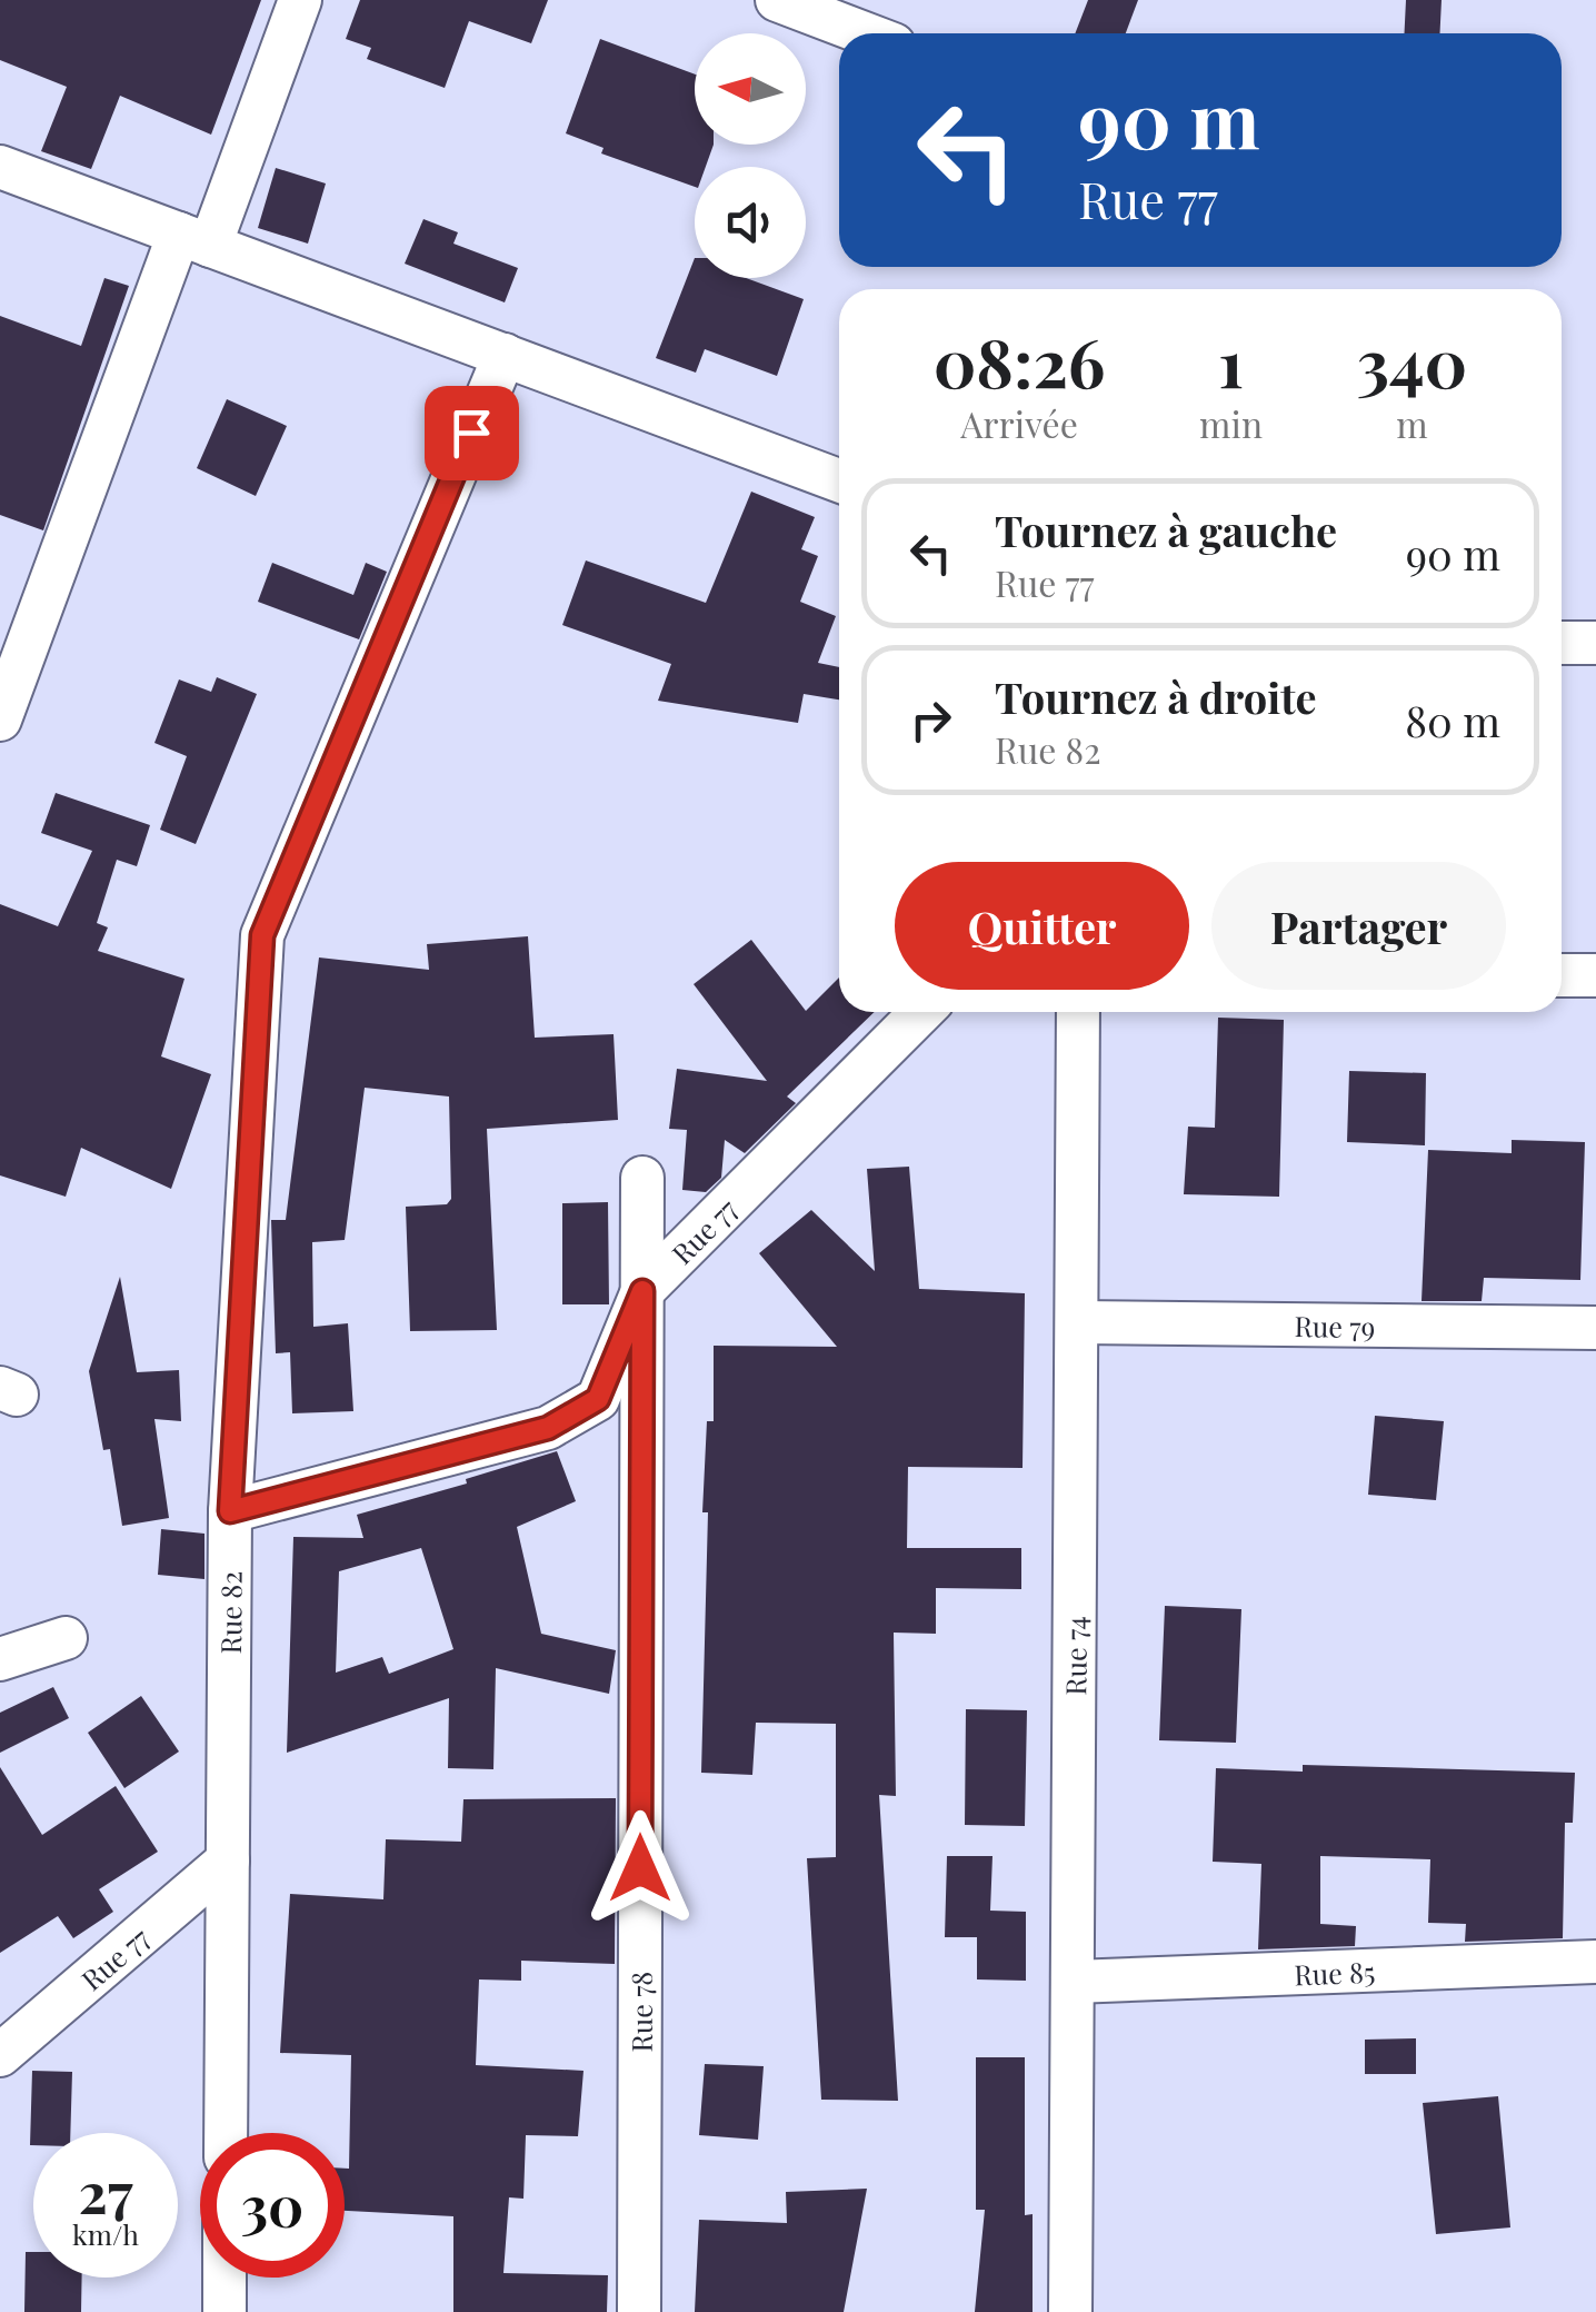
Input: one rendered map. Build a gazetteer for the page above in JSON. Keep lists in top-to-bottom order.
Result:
{
  "streets": {
    "street": [
      "Rue 77",
      "Rue 79",
      "Rue 82",
      "Rue 74",
      "Rue 85",
      "Rue 78"
    ]
  },
  "crossings": [
    ["Rue 77", "Rue 82"],
    ["Rue 77", "Rue 78"],
    ["Rue 79", "Rue 74"],
    ["Rue 74", "Rue 85"]
  ],
  "north": "left",
  "page": {
    "turn": ["90 m", "Rue 77"],
    "eta": [
      "08:26",
      "Arrivée",
      "1",
      "min",
      "340",
      "m"
    ],
    "list": [
      {
        "name": "Tournez à gauche",
        "note": "Rue 77",
        "value": "90 m"
      },
      {
        "name": "Tournez à droite",
        "note": "Rue 82",
        "value": "80 m"
      }
    ],
    "buttons": ["Quitter", "Partager"],
    "speed": "27 km/h",
    "limit": "30"
  }
}
